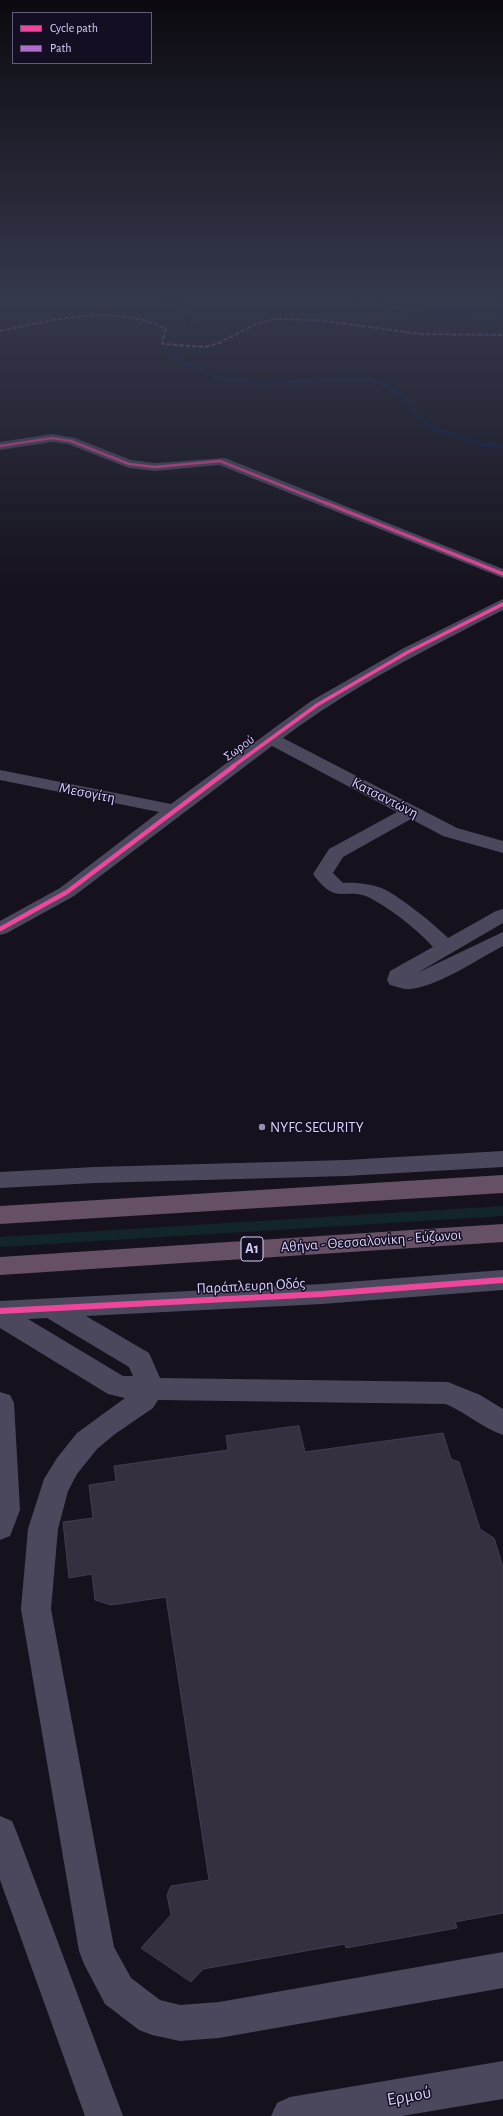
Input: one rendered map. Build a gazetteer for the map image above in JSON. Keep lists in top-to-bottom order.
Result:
{
  "streets": {
    "highway": ["Αθήνα - Θεσσαλονίκη - Εύζωνοι", "Α1"],
    "street": [
      "Σωρού",
      "Μεσογίτη",
      "Κατσαντώνη",
      "Παράπλευρη Οδός",
      "Ερμού"
    ]
  },
  "crossings": [
    ["Σωρού", "Μεσογίτη"],
    ["Σωρού", "Κατσαντώνη"]
  ],
  "places": ["NYFC SECURITY"],
  "legend": ["Cycle path", "Path"]
}
